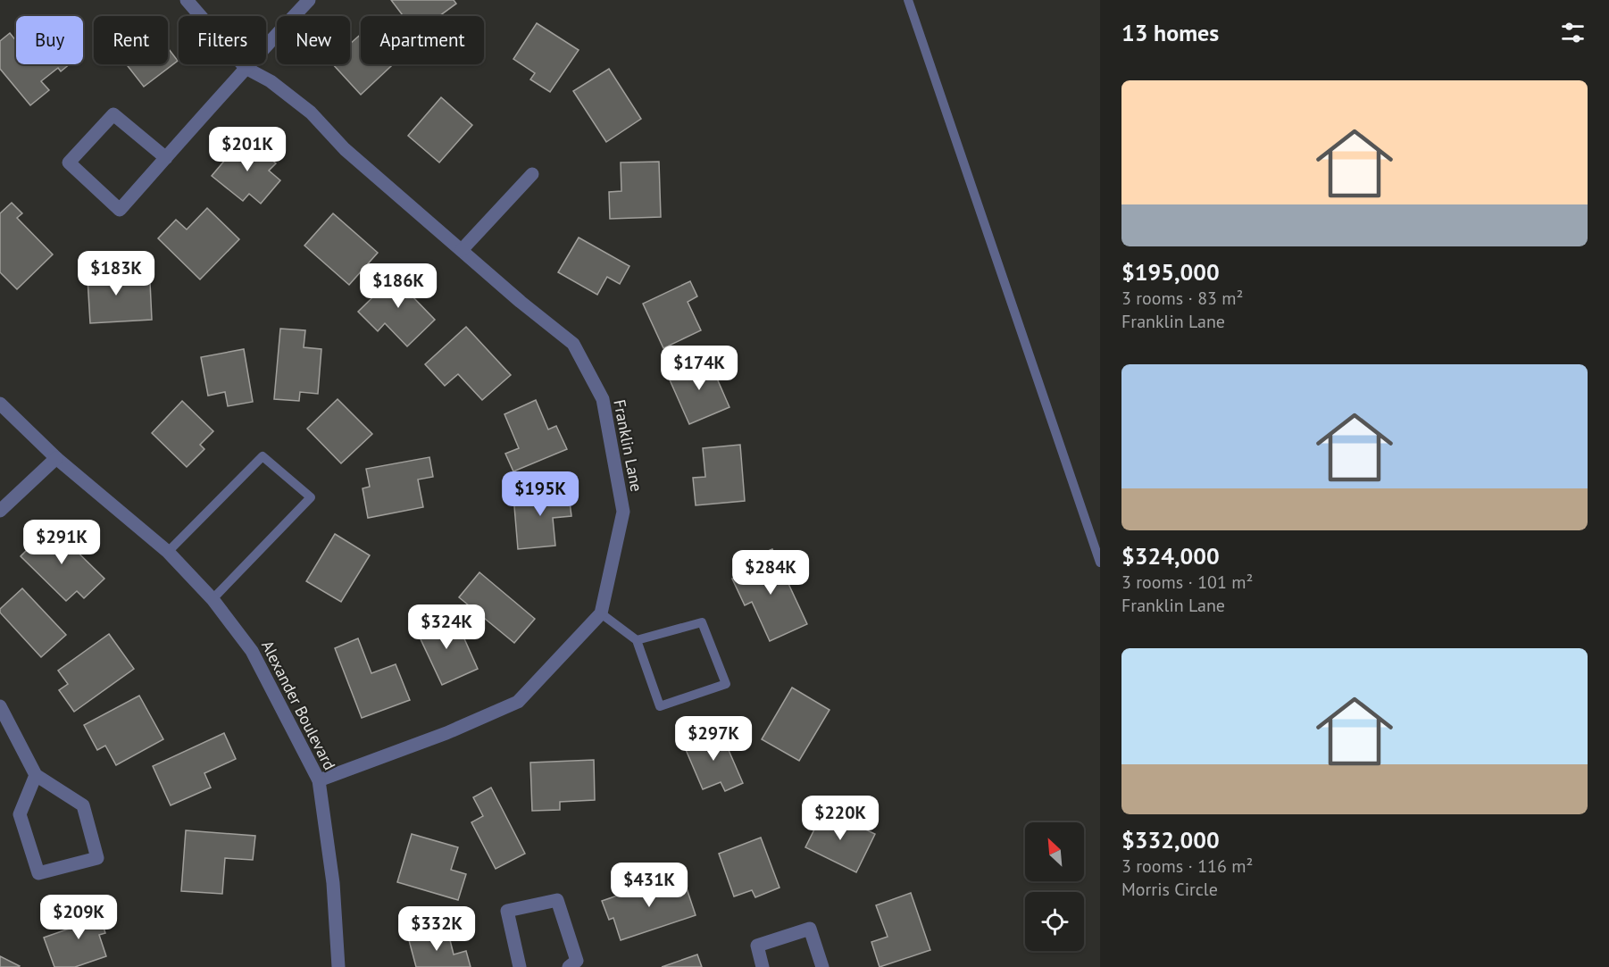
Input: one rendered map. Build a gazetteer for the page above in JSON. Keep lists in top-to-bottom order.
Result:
{
  "streets": {
    "street": ["Franklin Lane", "Alexander Boulevard"]
  },
  "north": "top left",
  "page": {
    "heading": "13 homes",
    "chip": [
      "Buy",
      "Rent",
      "Filters",
      "New",
      "Apartment"
    ],
    "list": [
      {
        "name": "$195,000",
        "note": "3 rooms · 83 m² · Franklin Lane"
      },
      {
        "name": "$324,000",
        "note": "3 rooms · 101 m² · Franklin Lane"
      },
      {
        "name": "$332,000",
        "note": "3 rooms · 116 m² · Morris Circle"
      }
    ],
    "price": [
      "$201K",
      "$183K",
      "$186K",
      "$174K",
      "$195K",
      "$291K",
      "$284K",
      "$324K",
      "$297K",
      "$220K",
      "$431K",
      "$209K",
      "$332K"
    ]
  }
}
